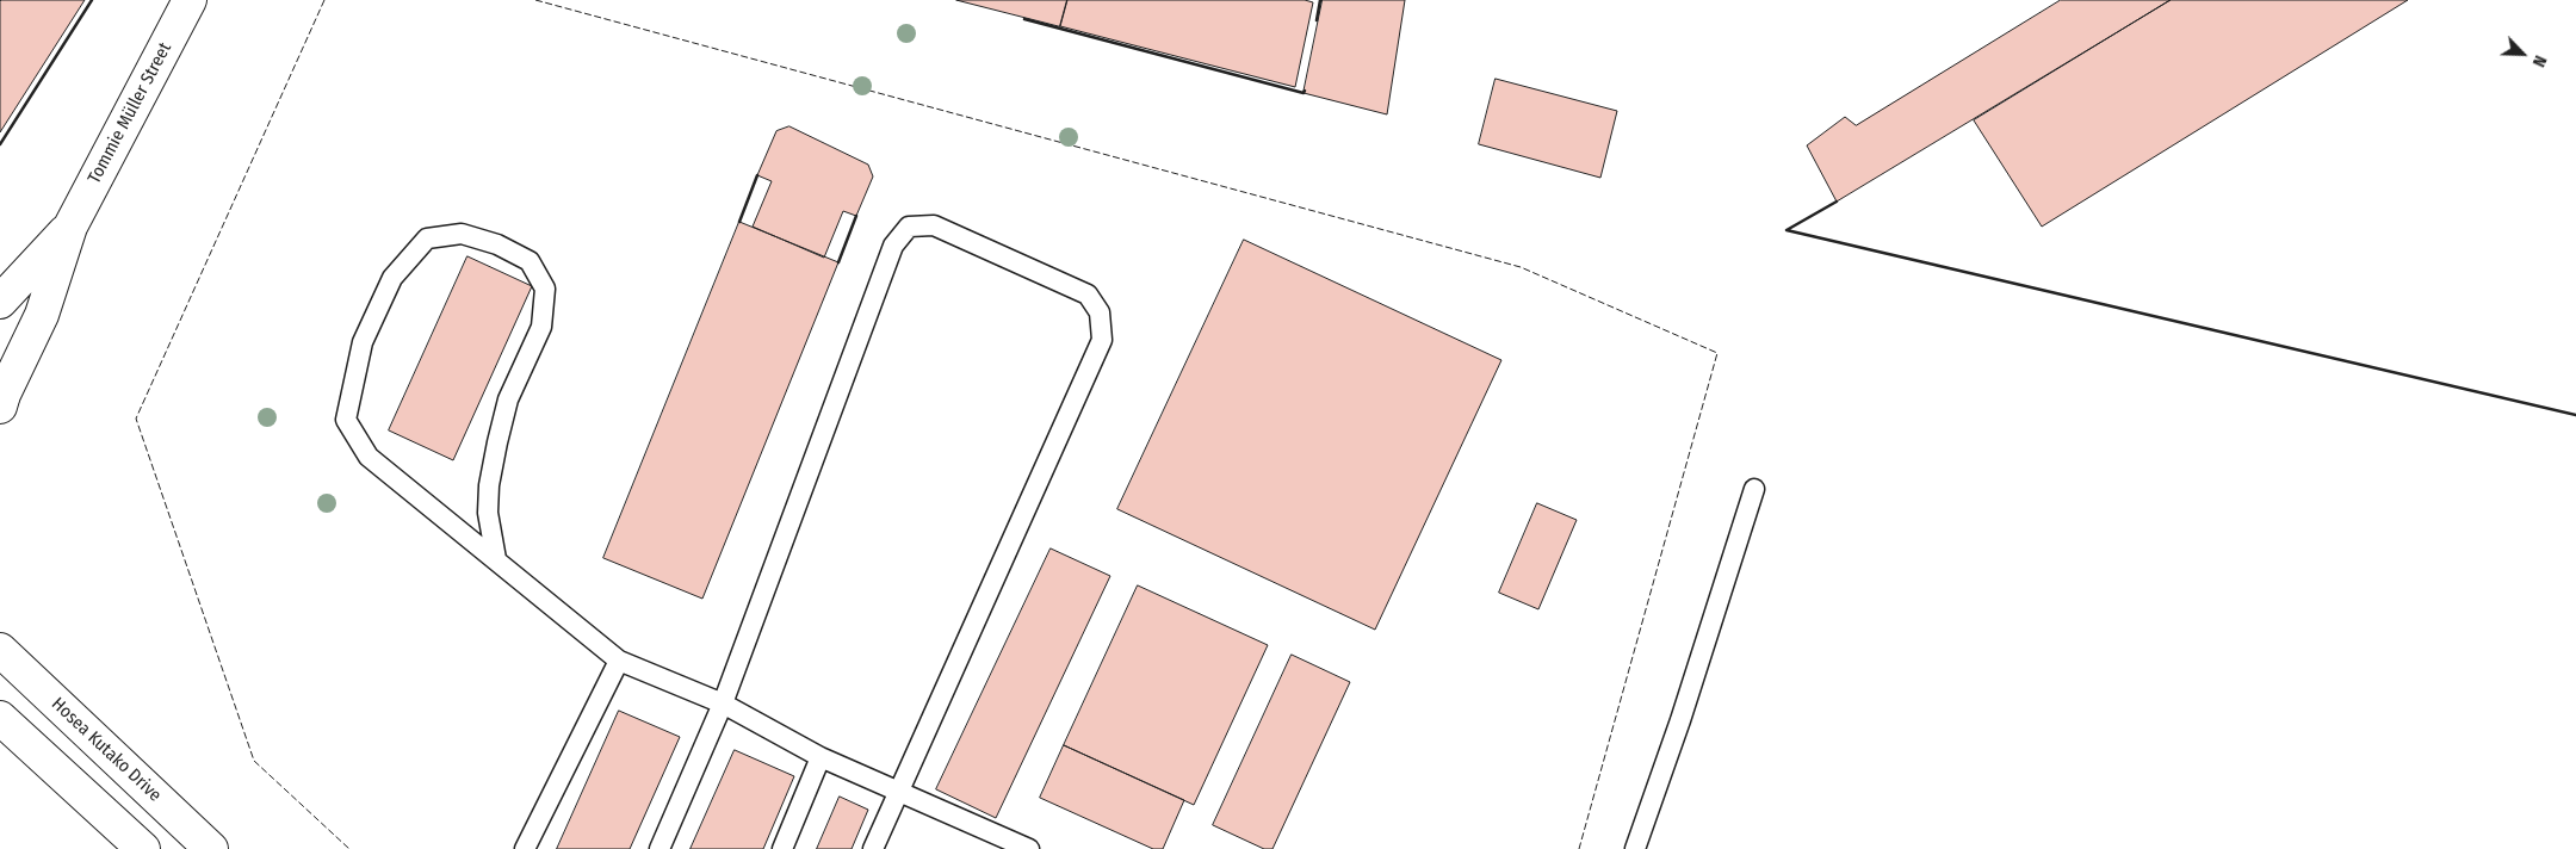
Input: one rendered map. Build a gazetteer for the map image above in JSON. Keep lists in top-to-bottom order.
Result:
{
  "streets": {
    "street": ["Tommie Müller Street", "Hosea Kutako Drive"]
  },
  "north": "bottom right"
}
